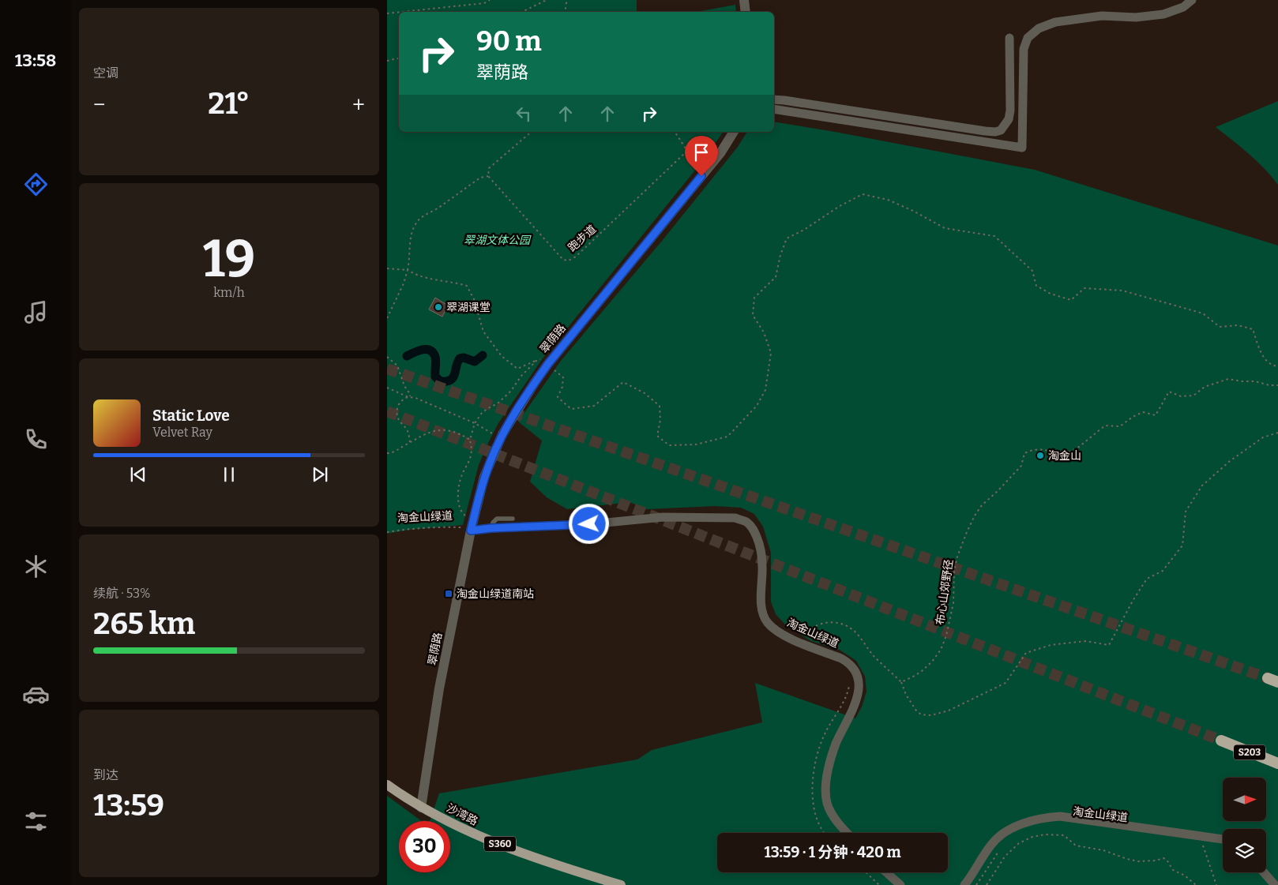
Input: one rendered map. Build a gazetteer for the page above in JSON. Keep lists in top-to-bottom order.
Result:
{
  "streets": {
    "highway": ["S203"],
    "main road": ["沙湾路", "S360"],
    "street": ["翠荫路", "淘金山绿道"],
    "path": ["跑步道", "布心山郊野径"]
  },
  "crossings": [
    ["翠荫路", "淘金山绿道"],
    ["翠荫路", "沙湾路"]
  ],
  "parks": ["翠湖文体公园"],
  "places": {
    "other": ["翠湖课堂", "淘金山"],
    "transit": ["淘金山绿道南站"]
  },
  "north": "right",
  "page": {
    "tabs": "13:58",
    "tile": [
      "空调",
      ["19", "km/h"],
      ["续航 · 53%", "265 km"],
      ["到达", "13:59"]
    ],
    "turn": ["90 m", "翠荫路"],
    "heat": ["−", "21°", "+"],
    "song": ["Static Love", "Velvet Ray"],
    "limit": "30",
    "trip": "13:59 · 1 分钟 · 420 m"
  }
}
